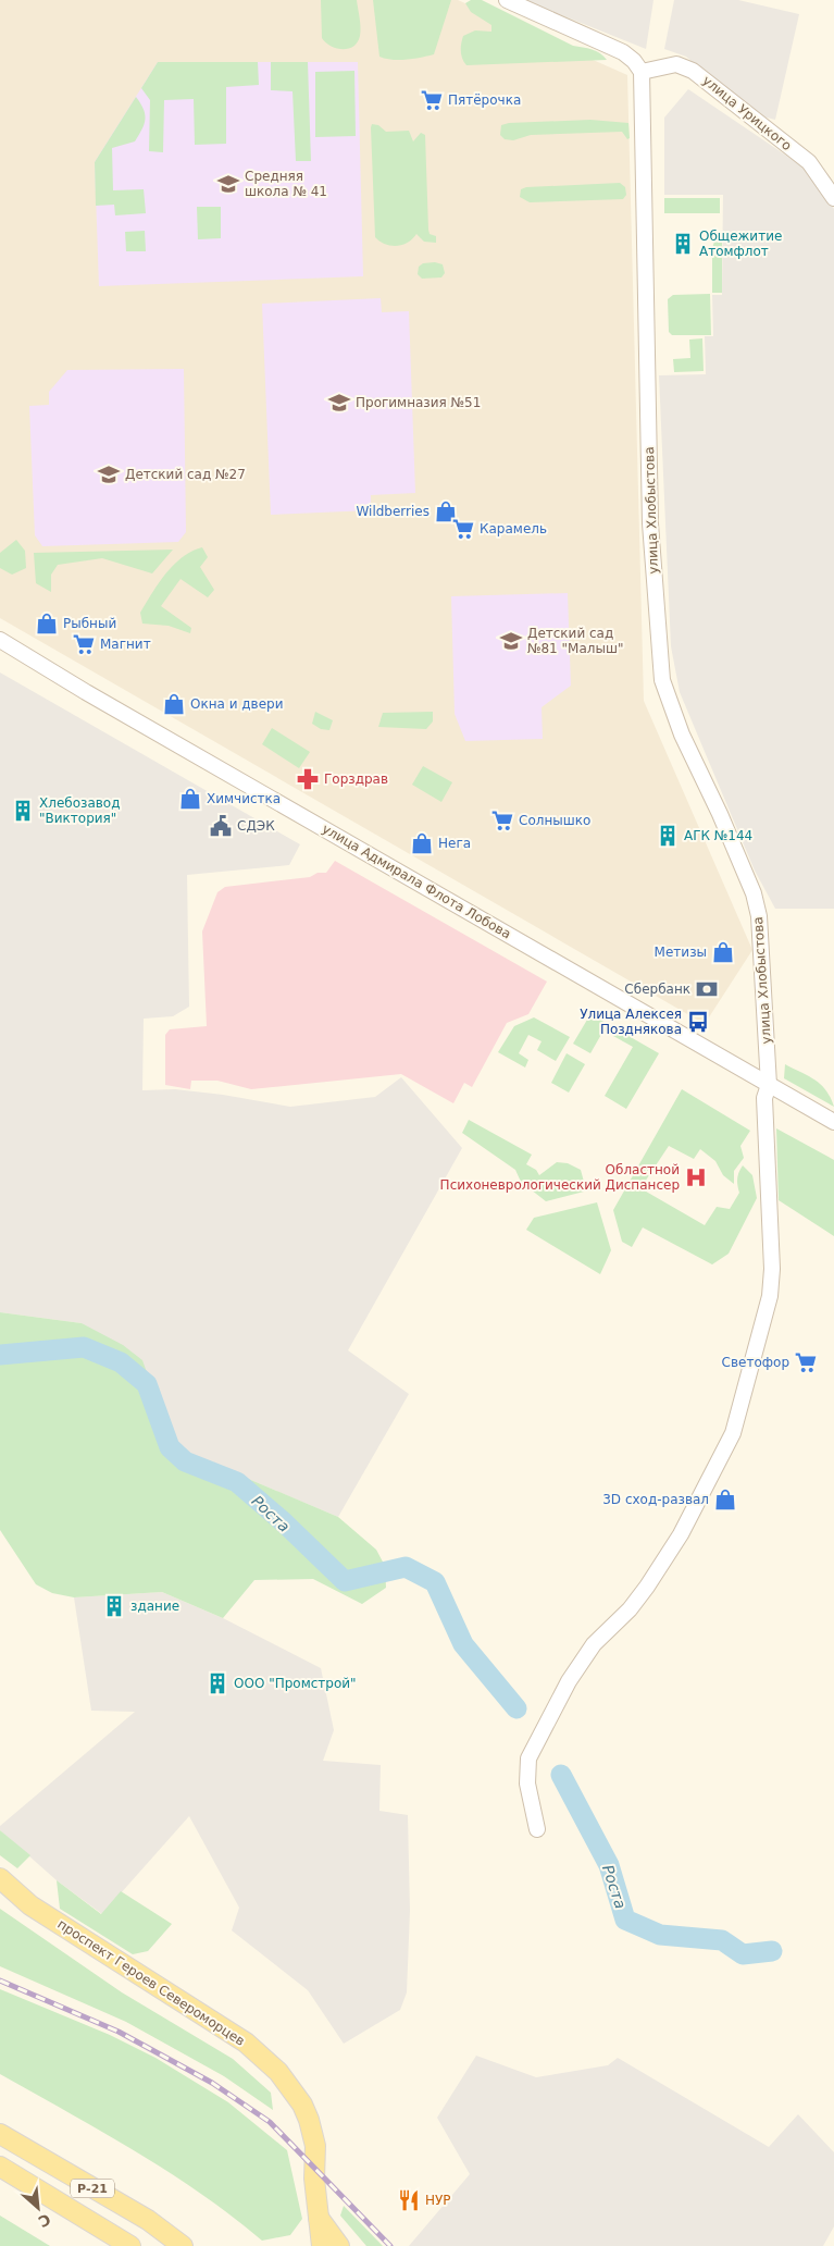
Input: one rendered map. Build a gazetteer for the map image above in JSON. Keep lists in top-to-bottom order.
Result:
{
  "streets": {
    "main road": ["проспект Героев Североморцев", "Р-21"],
    "street": ["улица Урицкого", "улица Хлобыстова", "улица Адмирала Флота Лобова"]
  },
  "crossings": [
    ["улица Урицкого", "улица Хлобыстова"],
    ["улица Хлобыстова", "улица Адмирала Флота Лобова"]
  ],
  "water": ["Роста"],
  "places": {
    "supermarket": [
      "Пятёрочка",
      "Карамель",
      "Магнит",
      "Солнышко",
      "Светофор"
    ],
    "school or university": [
      "Средняя школа № 41",
      "Прогимназия №51",
      "Детский сад №27",
      "Детский сад №81 \"Малыш\""
    ],
    "building": [
      "Общежитие Атомфлот",
      "Хлебозавод \"Виктория\"",
      "АГК №144",
      "здание",
      "ООО \"Промстрой\""
    ],
    "shop": [
      "Wildberries",
      "Рыбный",
      "Окна и двери",
      "Химчистка",
      "Нега",
      "Метизы",
      "3D сход-развал"
    ],
    "pharmacy": ["Горздрав"],
    "public building": ["СДЭК"],
    "bank": ["Сбербанк"],
    "bus stop": ["Улица Алексея Позднякова"],
    "hospital": ["Областной Психоневрологический Диспансер"],
    "restaurant": ["НУР"]
  },
  "north": "bottom right"
}
